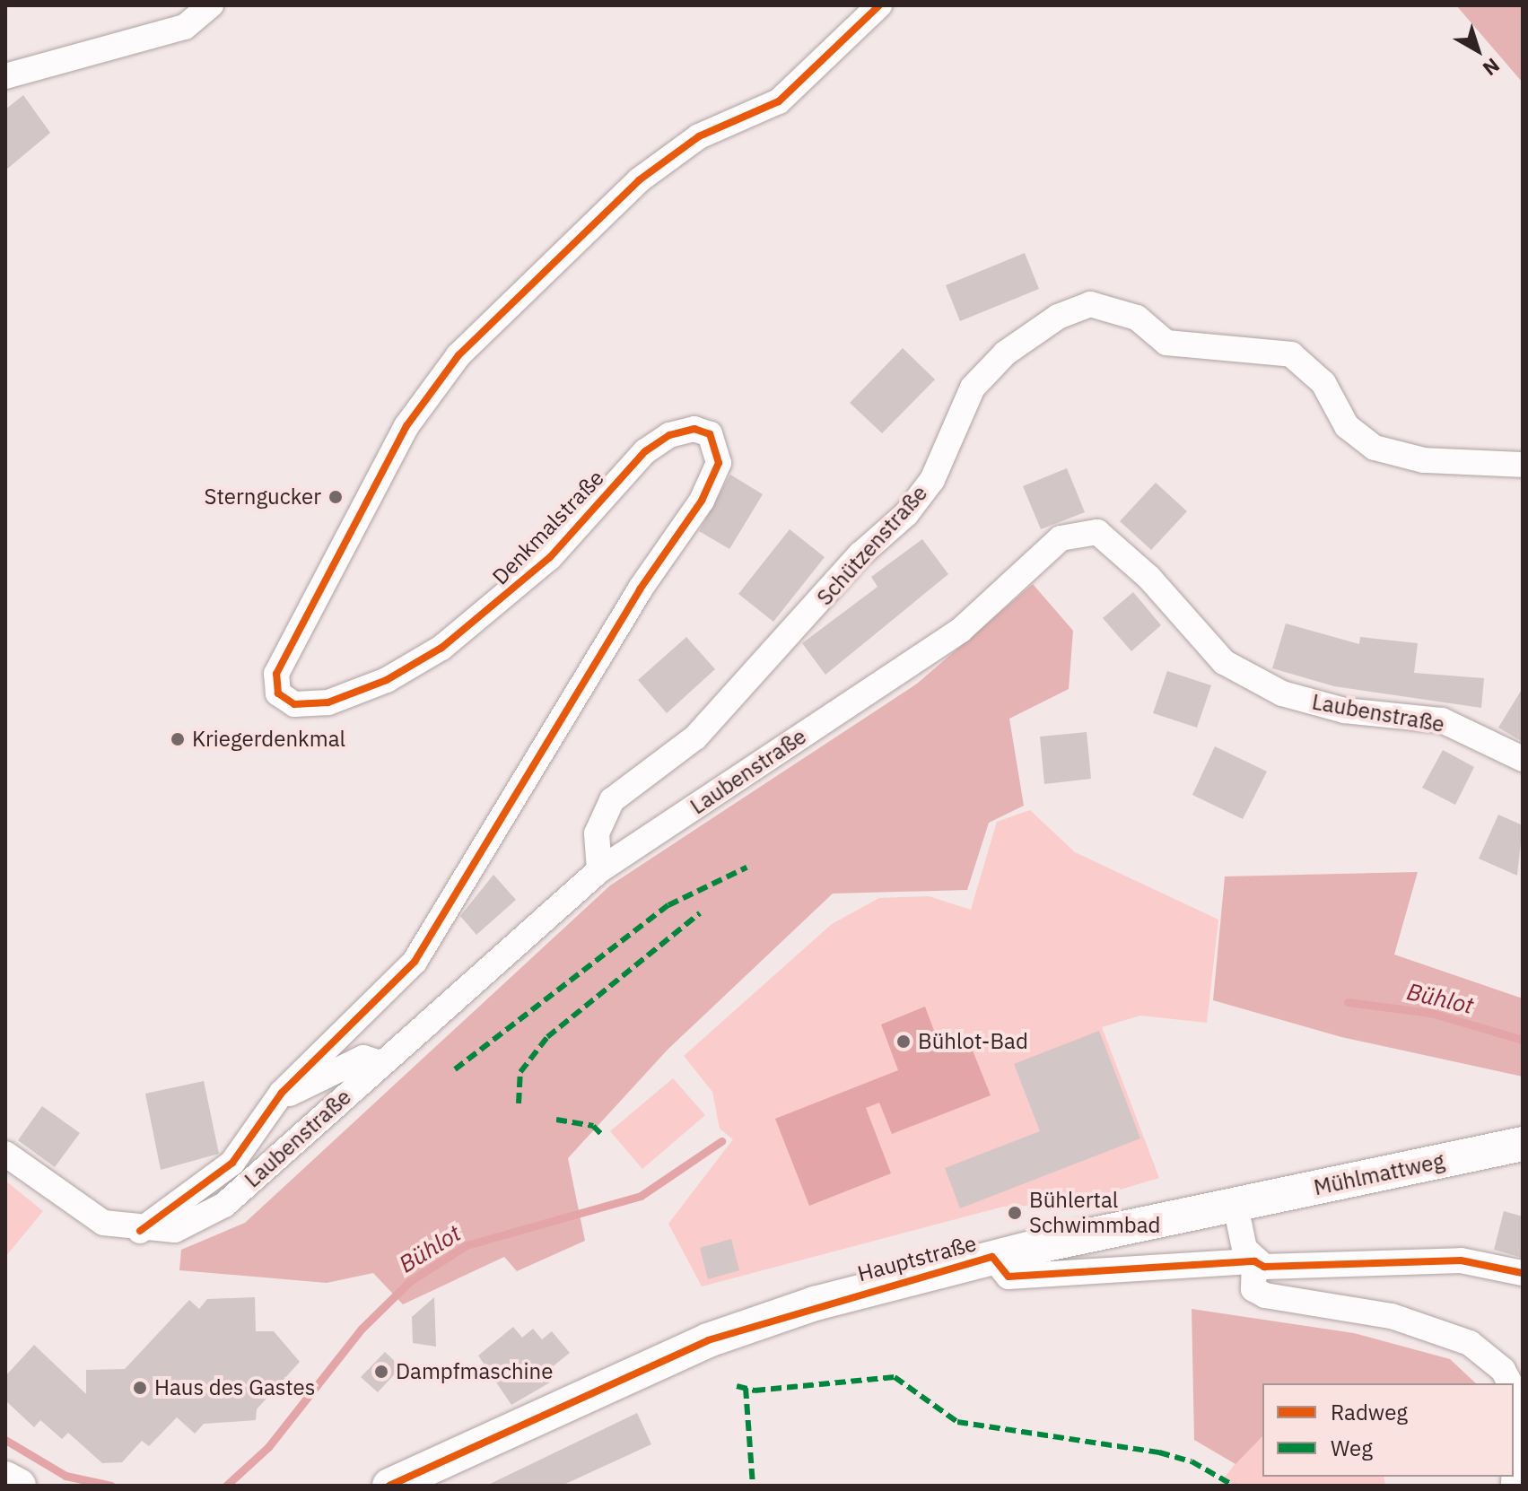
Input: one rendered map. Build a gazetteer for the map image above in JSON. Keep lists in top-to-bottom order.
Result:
{
  "streets": {
    "main road": ["Mühlmattweg", "Hauptstraße"],
    "street": ["Denkmalstraße", "Schützenstraße", "Laubenstraße"]
  },
  "crossings": [
    ["Denkmalstraße", "Laubenstraße"],
    ["Schützenstraße", "Laubenstraße"],
    ["Mühlmattweg", "Hauptstraße"]
  ],
  "water": ["Bühlot"],
  "places": [
    "Sterngucker",
    "Kriegerdenkmal",
    "Bühlot-Bad",
    "Bühlertal Schwimmbad",
    "Dampfmaschine",
    "Haus des Gastes"
  ],
  "legend": ["Radweg", "Weg"],
  "north": "bottom right"
}
